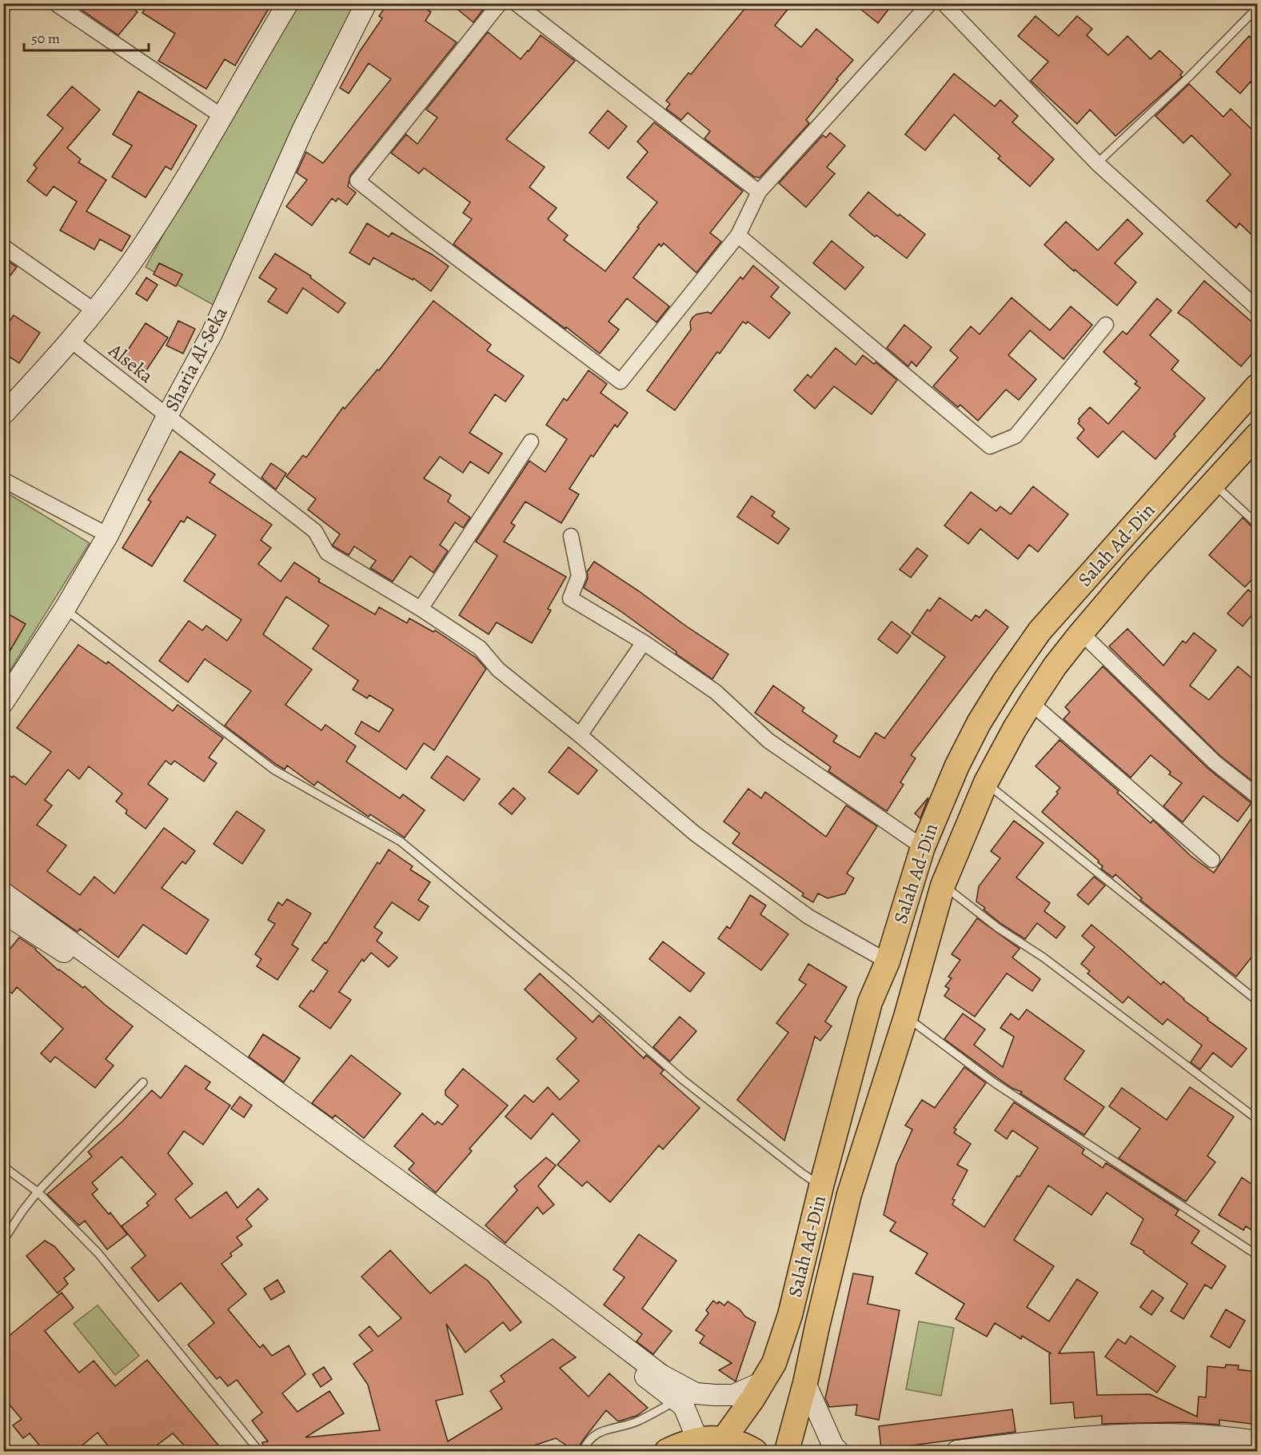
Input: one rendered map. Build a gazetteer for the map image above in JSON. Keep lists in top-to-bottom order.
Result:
{
  "streets": {
    "highway": ["Salah Ad-Din"],
    "main road": ["Sharia Al-Seka"],
    "street": ["Alseka"]
  },
  "crossings": [
    ["Sharia Al-Seka", "Alseka"],
    ["Alseka", "Salah Ad-Din"]
  ],
  "scale_bar": "50 m"
}
